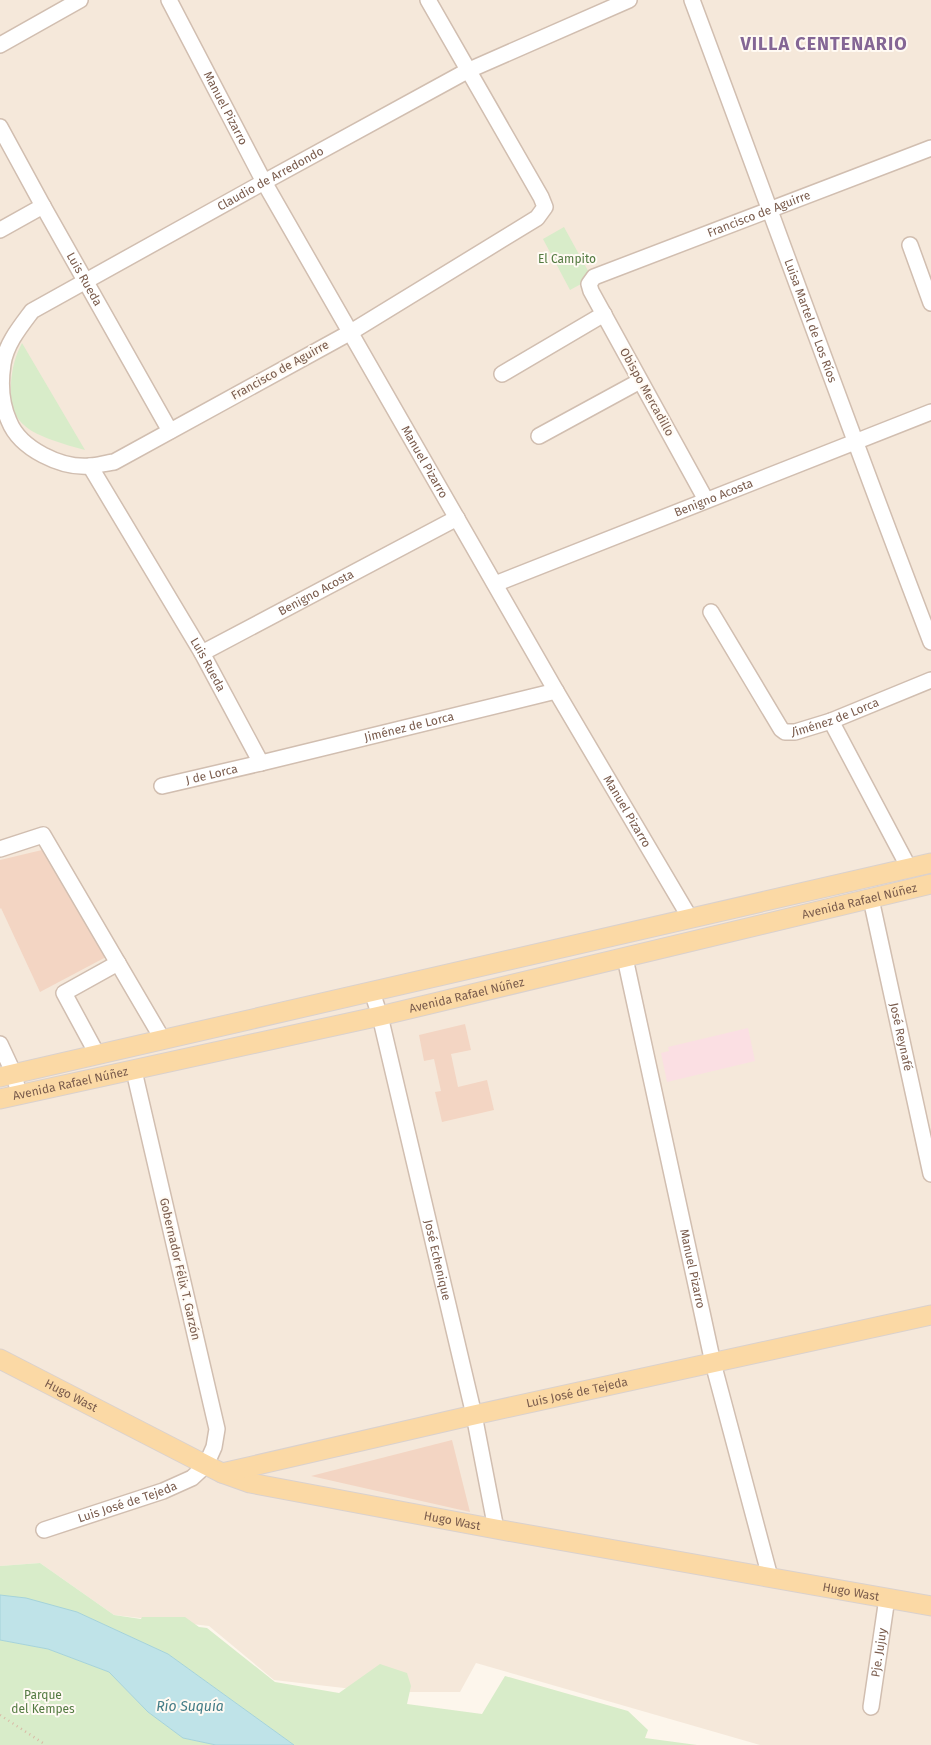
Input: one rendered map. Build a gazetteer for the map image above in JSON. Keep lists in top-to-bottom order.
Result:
{
  "streets": {
    "main road": ["Avenida Rafael Núñez", "Luis José de Tejeda", "Hugo Wast"],
    "street": [
      "Manuel Pizarro",
      "Claudio de Arredondo",
      "Francisco de Aguirre",
      "Luis Rueda",
      "Luisa Martel de Los Ríos",
      "Obispo Mercadillo",
      "Benigno Acosta",
      "Jiménez de Lorca",
      "J de Lorca",
      "José Reynafé",
      "José Echenique",
      "Gobernador Félix T. Garzón",
      "Pje. Jujuy"
    ]
  },
  "crossings": [
    ["Manuel Pizarro", "Claudio de Arredondo"],
    ["Manuel Pizarro", "Francisco de Aguirre"],
    ["Manuel Pizarro", "Benigno Acosta"],
    ["Manuel Pizarro", "Jiménez de Lorca"],
    ["Manuel Pizarro", "Avenida Rafael Núñez"],
    ["Manuel Pizarro", "Luis José de Tejeda"],
    ["Manuel Pizarro", "Hugo Wast"],
    ["Claudio de Arredondo", "Francisco de Aguirre"],
    ["Claudio de Arredondo", "Luis Rueda"],
    ["Francisco de Aguirre", "Luis Rueda"],
    ["Francisco de Aguirre", "Luisa Martel de Los Ríos"],
    ["Francisco de Aguirre", "Obispo Mercadillo"],
    ["Luis Rueda", "Benigno Acosta"],
    ["Luis Rueda", "Jiménez de Lorca"],
    ["Luis Rueda", "J de Lorca"],
    ["Luisa Martel de Los Ríos", "Benigno Acosta"],
    ["Obispo Mercadillo", "Benigno Acosta"],
    ["Jiménez de Lorca", "J de Lorca"],
    ["Avenida Rafael Núñez", "José Reynafé"],
    ["Avenida Rafael Núñez", "José Echenique"],
    ["Avenida Rafael Núñez", "Gobernador Félix T. Garzón"],
    ["José Echenique", "Luis José de Tejeda"],
    ["José Echenique", "Hugo Wast"],
    ["Gobernador Félix T. Garzón", "Luis José de Tejeda"],
    ["Gobernador Félix T. Garzón", "Hugo Wast"],
    ["Luis José de Tejeda", "Hugo Wast"],
    ["Hugo Wast", "Pje. Jujuy"]
  ],
  "districts": ["VILLA CENTENARIO"],
  "water": ["Río Suquía"],
  "parks": ["El Campito", "Parque del Kempes"]
}
